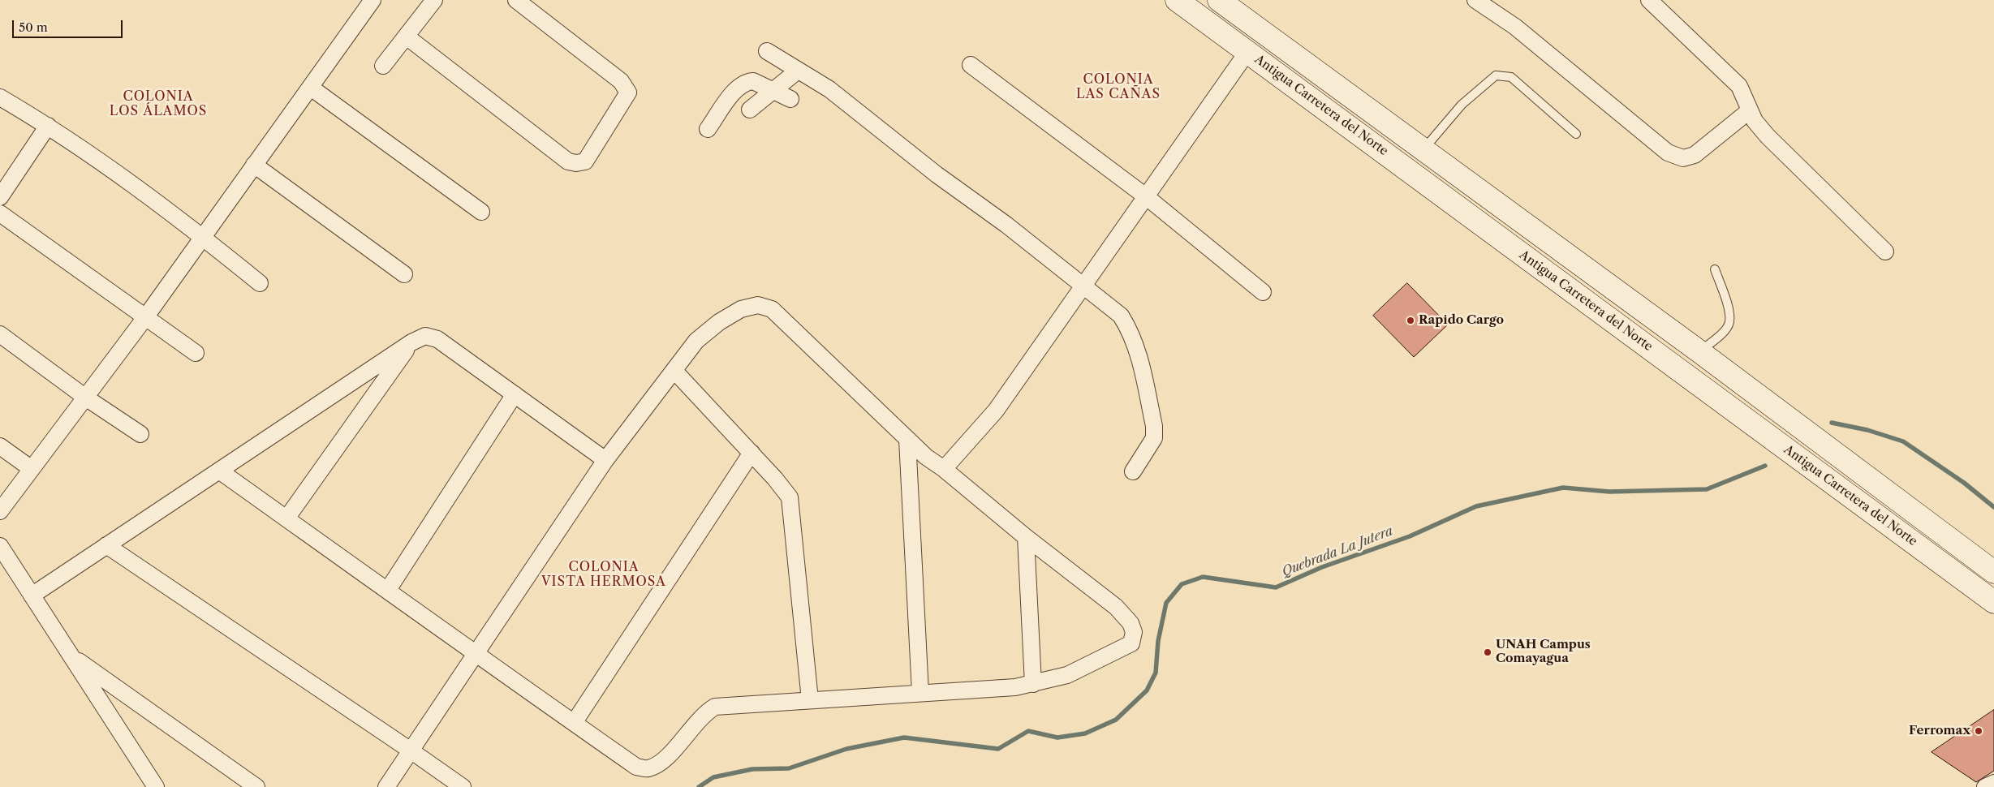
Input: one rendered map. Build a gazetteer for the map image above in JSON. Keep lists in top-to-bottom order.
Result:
{
  "streets": {
    "main road": ["Antigua Carretera del Norte"]
  },
  "districts": ["COLONIA LAS CAÑAS", "COLONIA LOS ÁLAMOS", "COLONIA VISTA HERMOSA"],
  "water": ["Quebrada La Jutera"],
  "places": ["Rapido Cargo", "UNAH Campus Comayagua", "Ferromax"],
  "scale_bar": "50 m"
}
